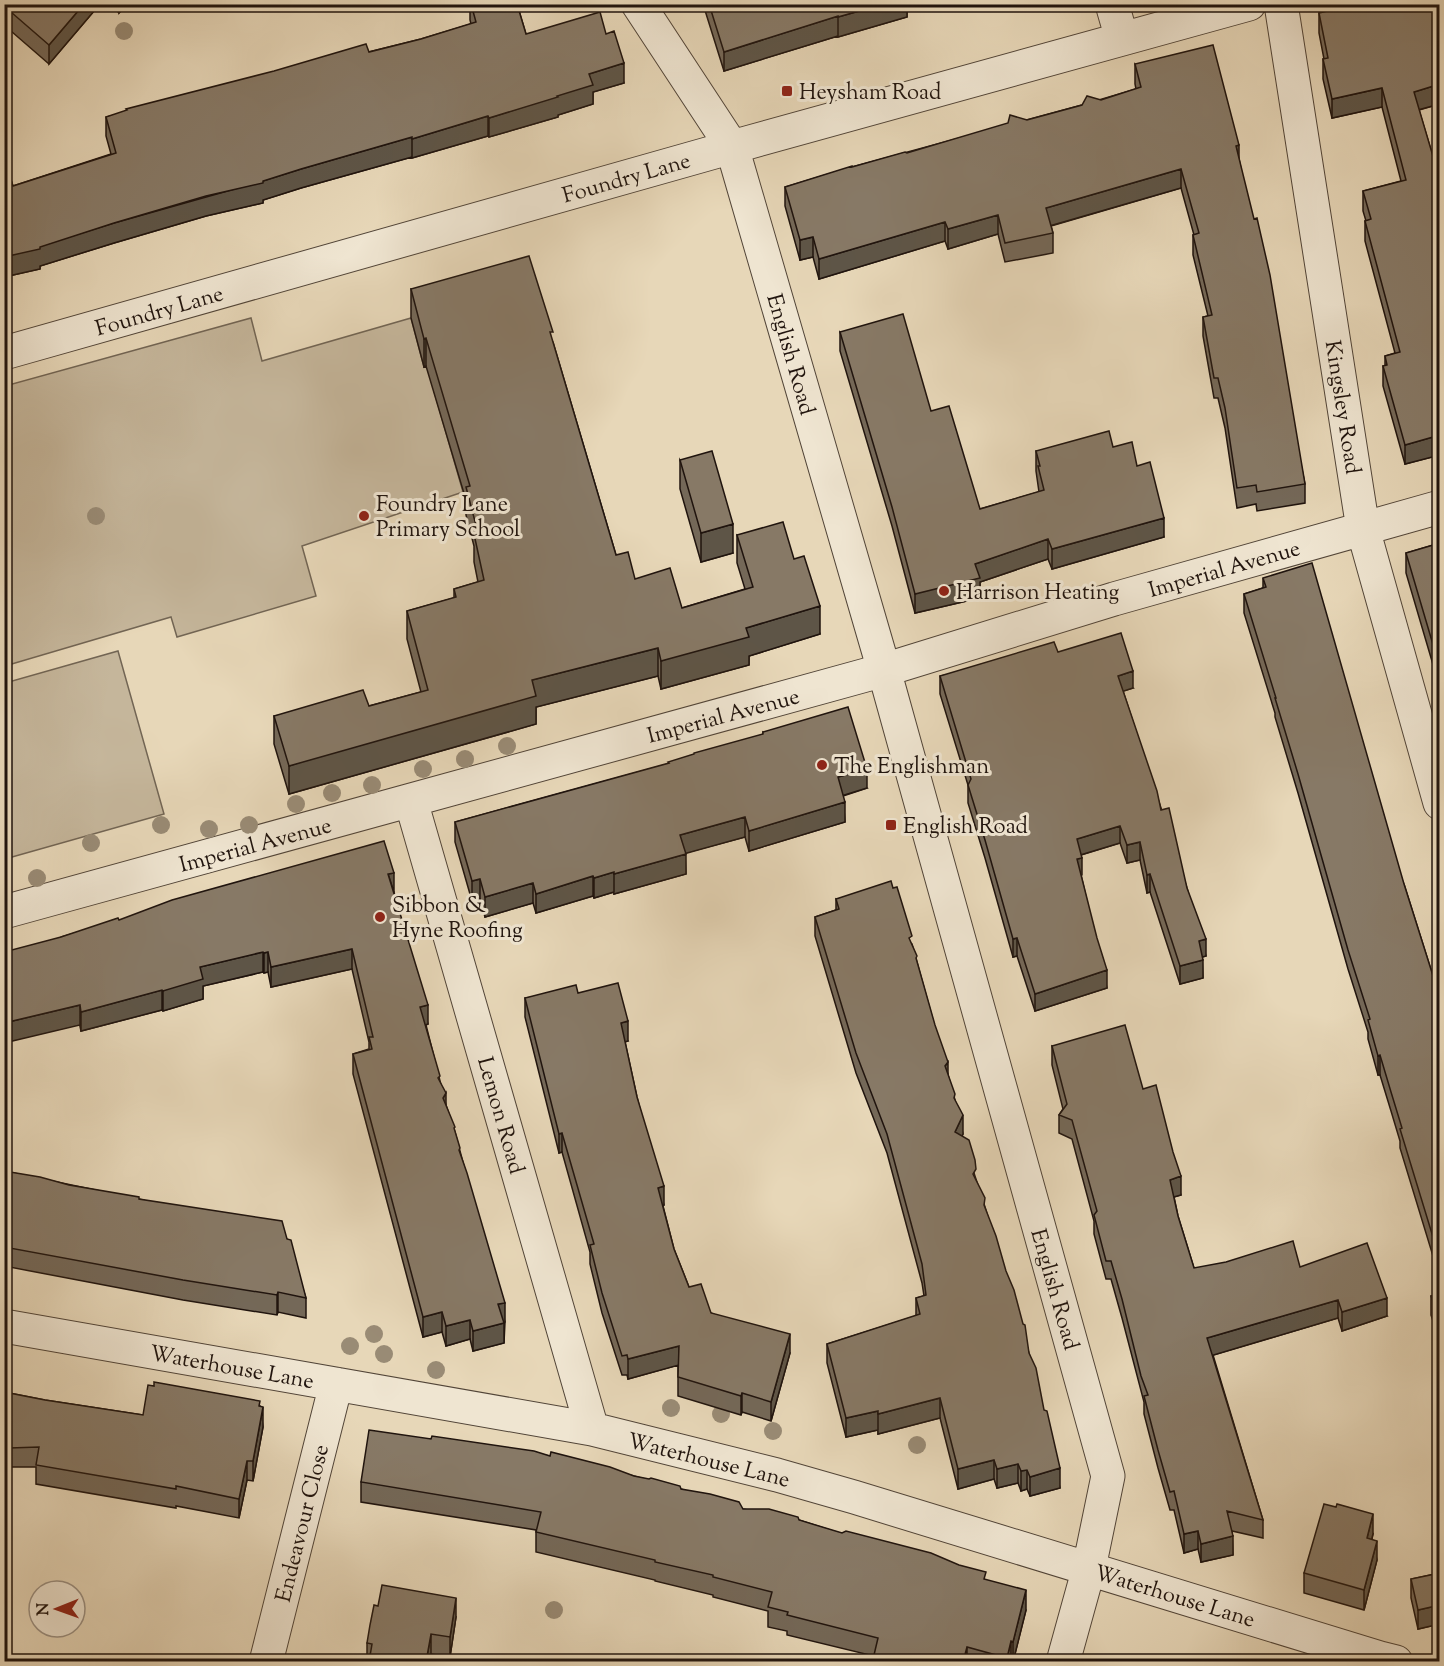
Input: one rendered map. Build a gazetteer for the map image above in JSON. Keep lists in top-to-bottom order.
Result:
{
  "streets": {
    "street": [
      "Foundry Lane",
      "English Road",
      "Kingsley Road",
      "Imperial Avenue",
      "Lemon Road",
      "Waterhouse Lane",
      "Endeavour Close"
    ]
  },
  "crossings": [
    ["Foundry Lane", "English Road"],
    ["English Road", "Imperial Avenue"],
    ["English Road", "Waterhouse Lane"],
    ["Kingsley Road", "Imperial Avenue"],
    ["Imperial Avenue", "Lemon Road"],
    ["Lemon Road", "Waterhouse Lane"],
    ["Waterhouse Lane", "Endeavour Close"]
  ],
  "places": {
    "transit": ["Heysham Road", "English Road"],
    "other": [
      "Foundry Lane Primary School",
      "Harrison Heating",
      "The Englishman",
      "Sibbon & Hyne Roofing"
    ]
  },
  "north": "left"
}
